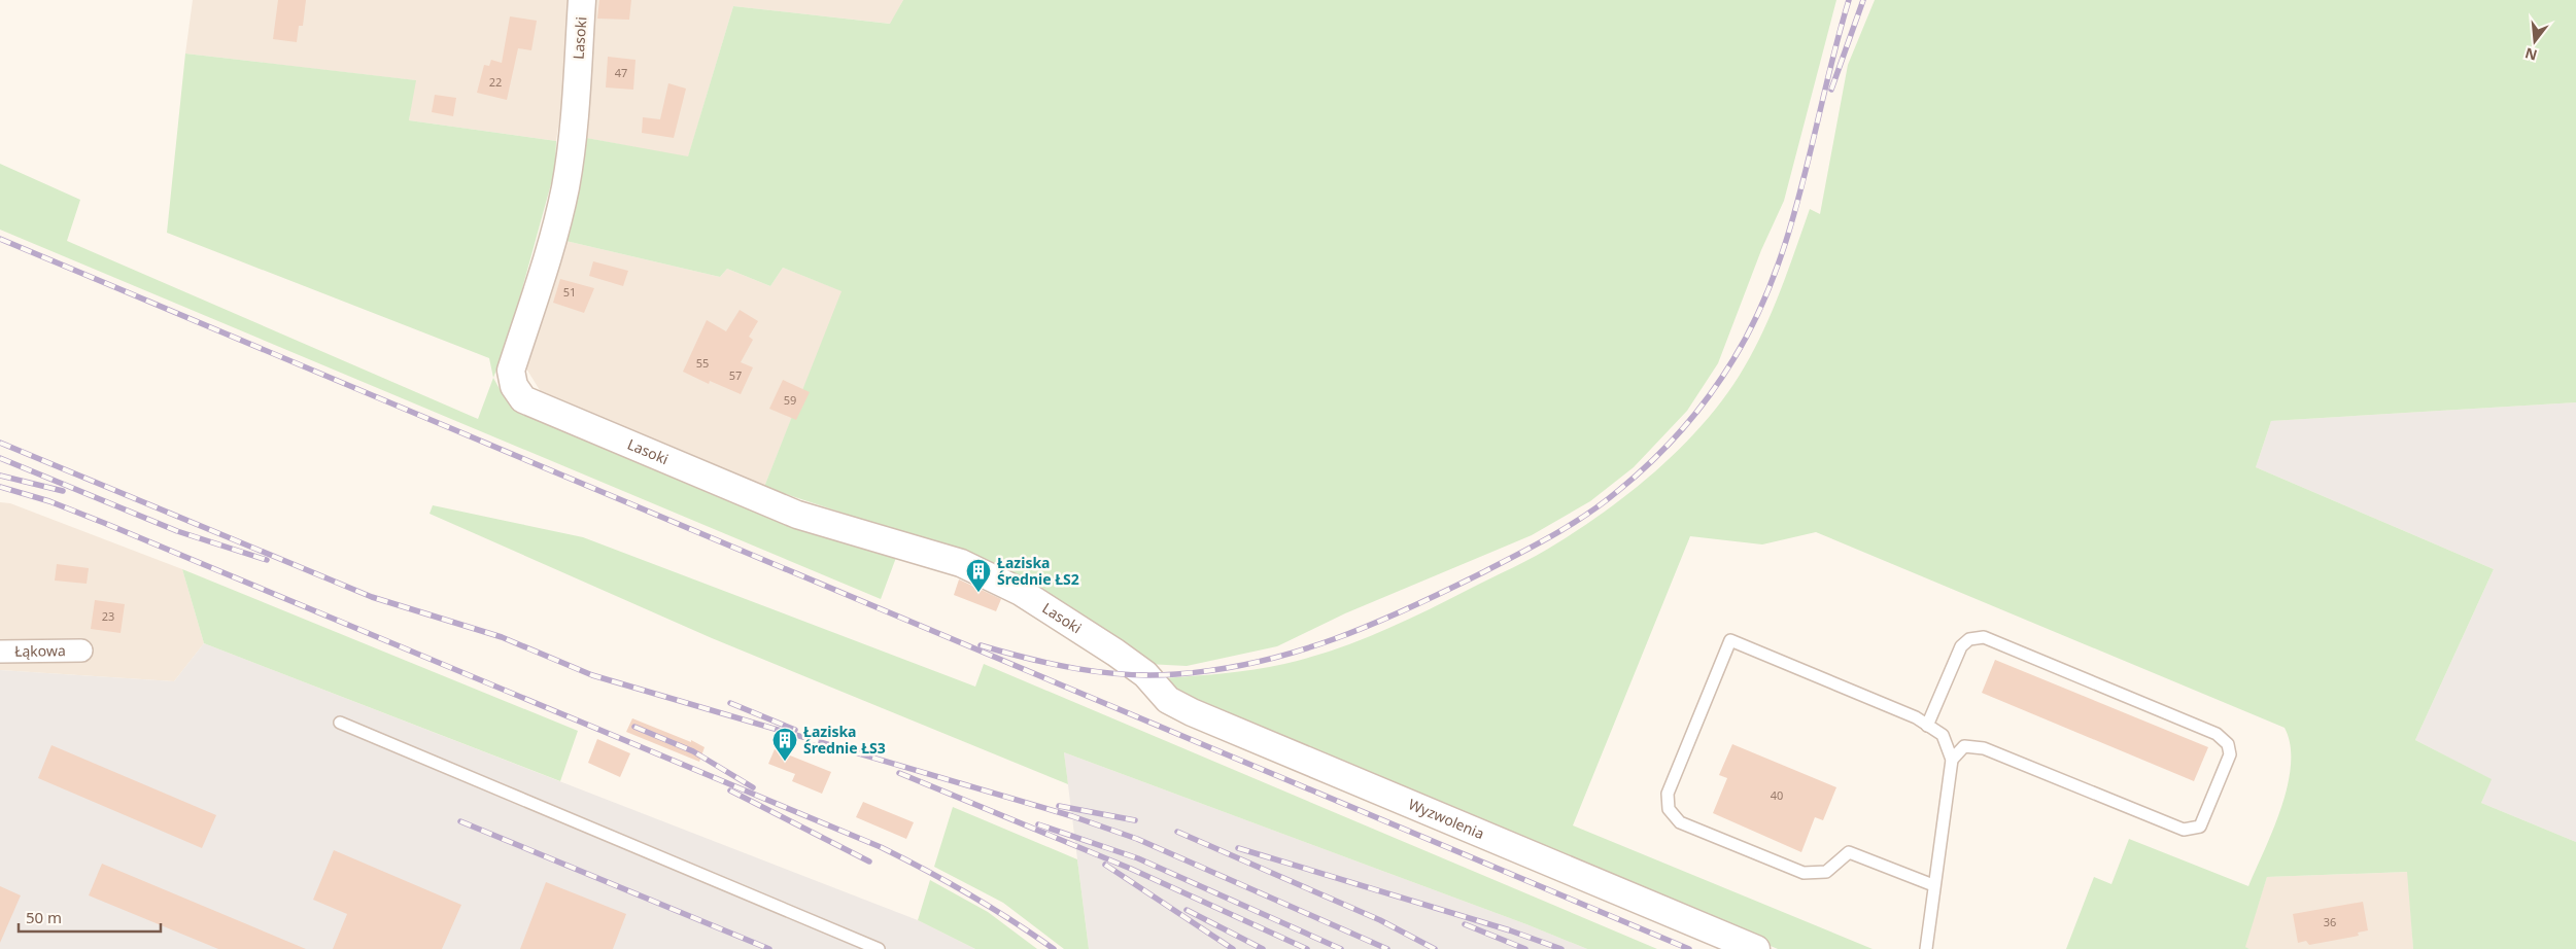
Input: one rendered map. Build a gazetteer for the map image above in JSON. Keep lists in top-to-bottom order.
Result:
{
  "streets": {
    "street": ["Lasoki", "Łąkowa", "Wyzwolenia"]
  },
  "crossings": [
    ["Lasoki", "Wyzwolenia"]
  ],
  "places": {
    "building": ["Łaziska Średnie ŁS2", "Łaziska Średnie ŁS3"]
  },
  "house_numbers": [
    "47",
    "22",
    "51",
    "55",
    "57",
    "59",
    "23",
    "40",
    "36"
  ],
  "scale_bar": "50 m",
  "north": "bottom"
}
